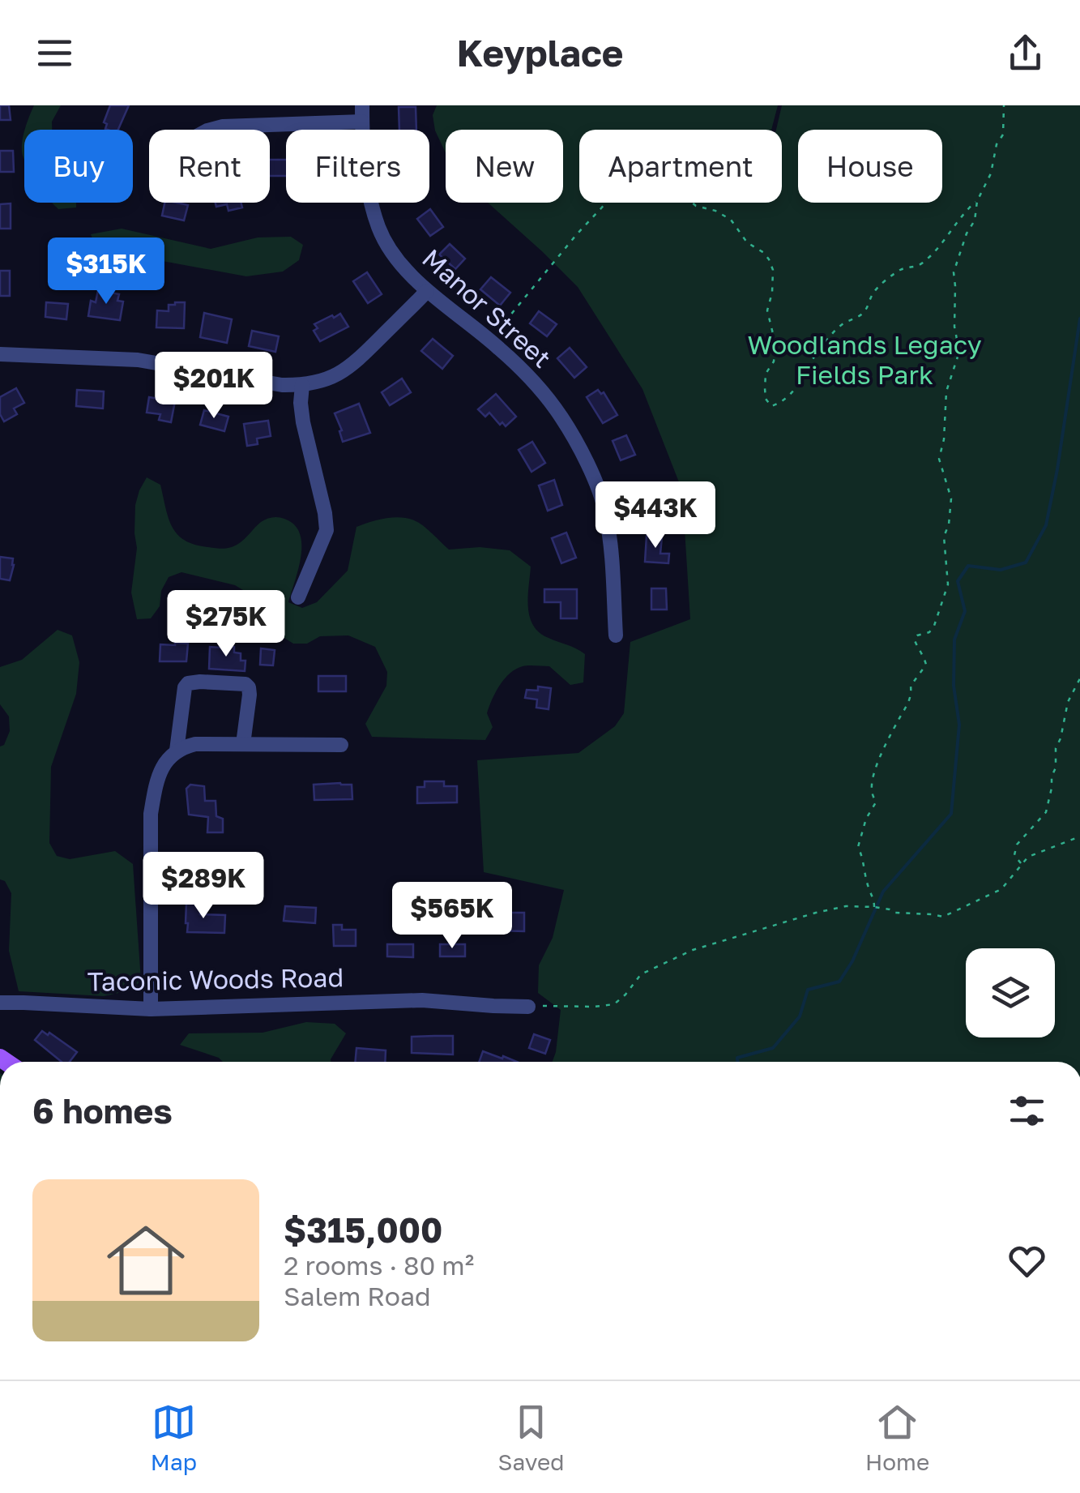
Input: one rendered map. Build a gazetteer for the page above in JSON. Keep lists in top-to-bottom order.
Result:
{
  "streets": {
    "street": ["Manor Street", "Taconic Woods Road"]
  },
  "parks": ["Woodlands Legacy Fields Park"],
  "page": {
    "header": "Keyplace",
    "chip": [
      "Buy",
      "Rent",
      "Filters",
      "New",
      "Apartment",
      "House"
    ],
    "price": [
      "$315K",
      "$201K",
      "$443K",
      "$275K",
      "$289K",
      "$565K"
    ],
    "heading": "6 homes",
    "list": [
      {
        "name": "$315,000",
        "note": "2 rooms · 80 m² · Salem Road"
      }
    ],
    "tabs": ["Map", "Saved", "Home"]
  }
}
